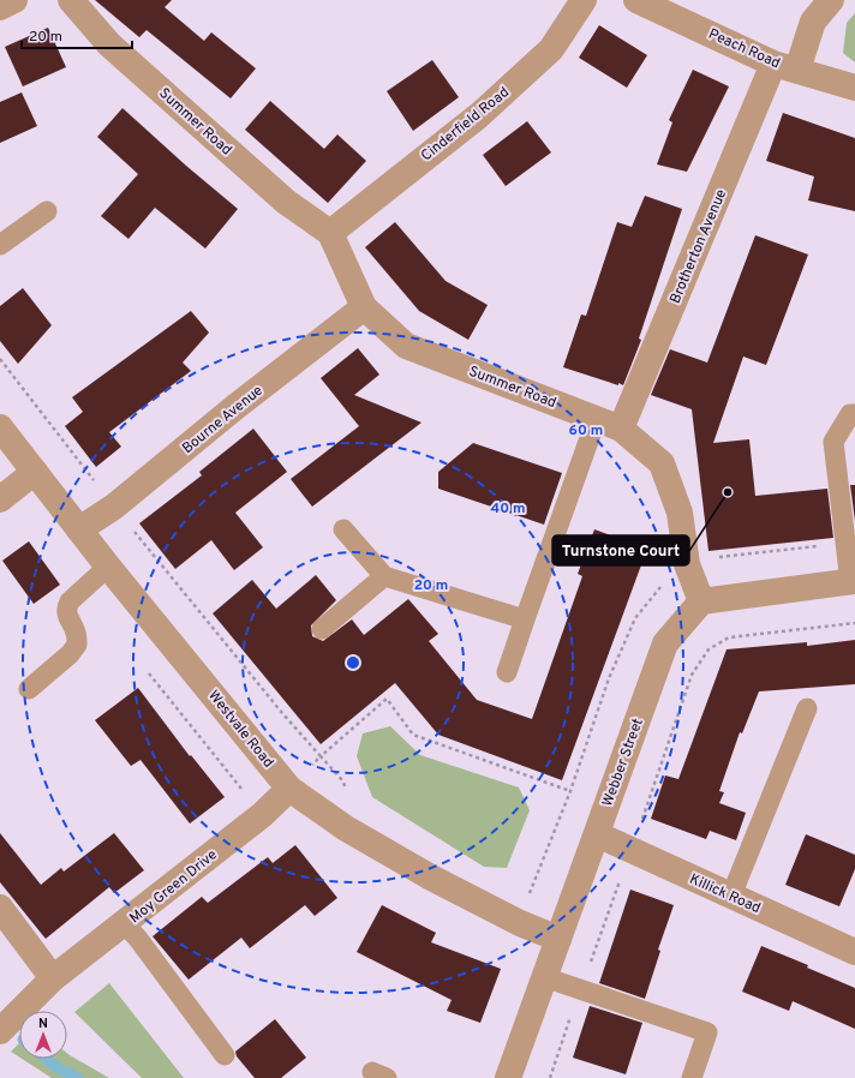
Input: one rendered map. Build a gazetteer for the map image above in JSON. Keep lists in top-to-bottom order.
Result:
{
  "streets": {
    "street": [
      "Peach Road",
      "Summer Road",
      "Cinderfield Road",
      "Brotherton Avenue",
      "Bourne Avenue",
      "Westvale Road",
      "Webber Street",
      "Moy Green Drive",
      "Killick Road"
    ]
  },
  "crossings": [
    ["Peach Road", "Brotherton Avenue"],
    ["Summer Road", "Cinderfield Road"],
    ["Summer Road", "Brotherton Avenue"],
    ["Summer Road", "Bourne Avenue"],
    ["Summer Road", "Webber Street"],
    ["Bourne Avenue", "Westvale Road"],
    ["Westvale Road", "Webber Street"],
    ["Westvale Road", "Moy Green Drive"],
    ["Webber Street", "Killick Road"]
  ],
  "places": ["Turnstone Court"],
  "scale_bar": "20 m",
  "north": "top",
  "rings": ["60 m", "40 m", "20 m"]
}
